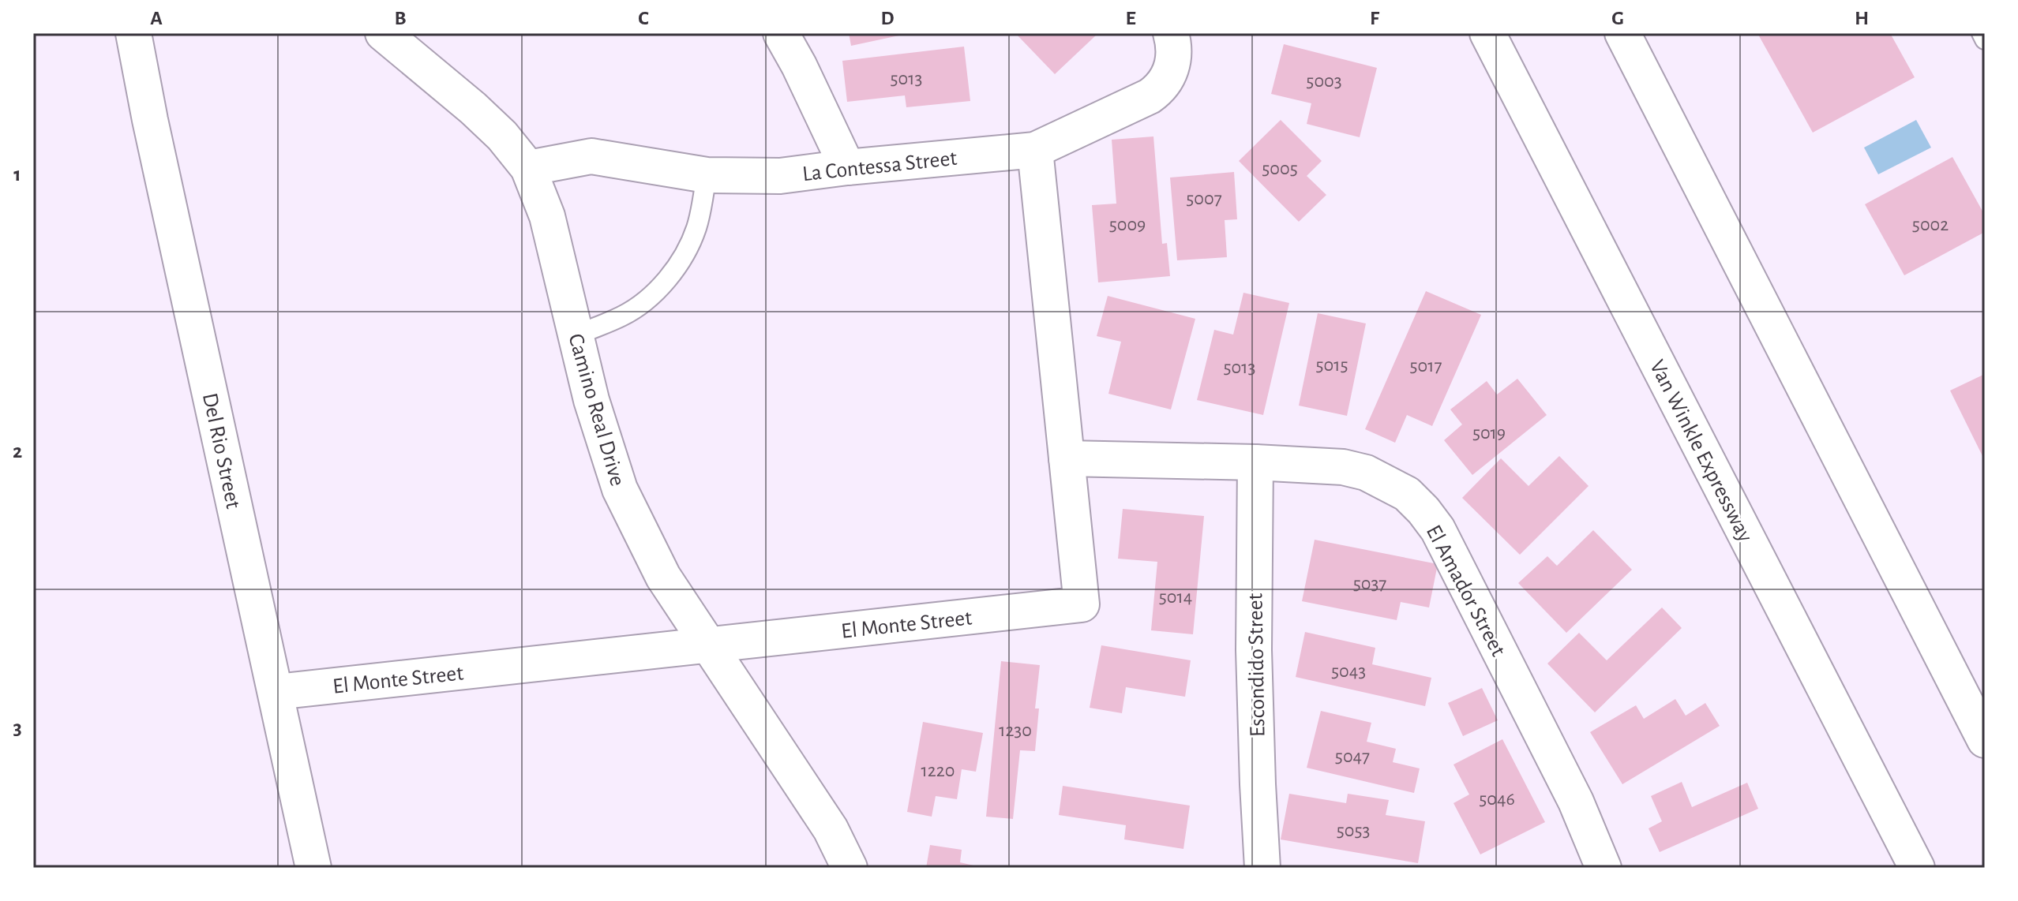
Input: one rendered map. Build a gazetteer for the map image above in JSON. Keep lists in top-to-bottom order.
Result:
{
  "streets": {
    "street": [
      "La Contessa Street",
      "Camino Real Drive",
      "Del Rio Street",
      "Van Winkle Expressway",
      "El Amador Street",
      "El Monte Street",
      "Escondido Street"
    ]
  },
  "crossings": [
    ["La Contessa Street", "Camino Real Drive"],
    ["La Contessa Street", "El Monte Street"],
    ["Camino Real Drive", "El Monte Street"],
    ["Del Rio Street", "El Monte Street"],
    ["El Amador Street", "El Monte Street"],
    ["El Amador Street", "Escondido Street"]
  ],
  "house_numbers": [
    "5013",
    "5003",
    "5005",
    "5007",
    "5009",
    "5002",
    "5015",
    "5017",
    "5013",
    "5019",
    "5037",
    "5014",
    "5043",
    "1230",
    "5047",
    "1220",
    "5046",
    "5053"
  ],
  "grid": {
    "columns": [
      "A",
      "B",
      "C",
      "D",
      "E",
      "F",
      "G",
      "H"
    ],
    "rows": ["1", "2", "3"]
  }
}
